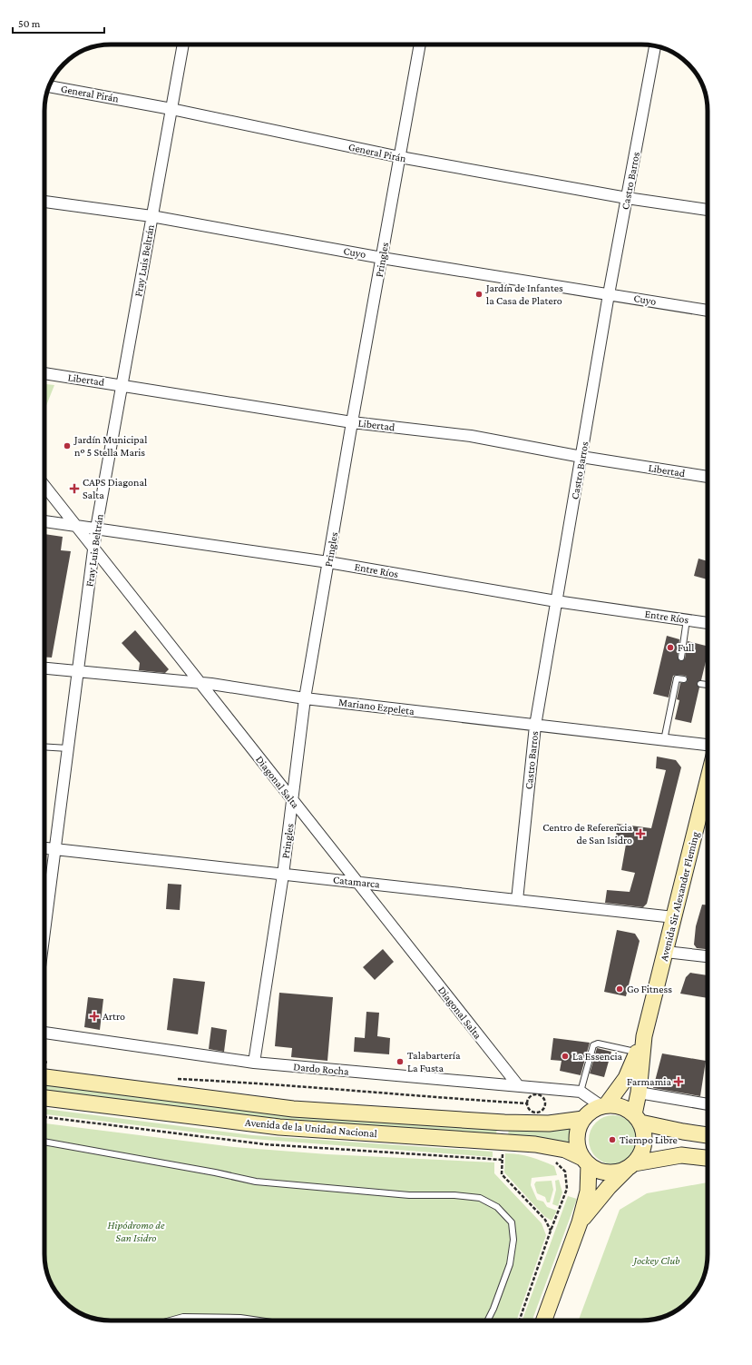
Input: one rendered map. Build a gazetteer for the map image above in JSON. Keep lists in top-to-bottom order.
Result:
{
  "streets": {
    "main road": ["Avenida Sir Alexander Fleming", "Avenida de la Unidad Nacional"],
    "street": [
      "General Pirán",
      "Castro Barros",
      "Cuyo",
      "Pringles",
      "Fray Luis Beltrán",
      "Libertad",
      "Entre Ríos",
      "Mariano Ezpeleta",
      "Diagonal Salta",
      "Catamarca",
      "Dardo Rocha"
    ]
  },
  "crossings": [
    ["General Pirán", "Castro Barros"],
    ["General Pirán", "Pringles"],
    ["General Pirán", "Fray Luis Beltrán"],
    ["Castro Barros", "Cuyo"],
    ["Castro Barros", "Libertad"],
    ["Castro Barros", "Entre Ríos"],
    ["Castro Barros", "Mariano Ezpeleta"],
    ["Castro Barros", "Catamarca"],
    ["Cuyo", "Pringles"],
    ["Cuyo", "Fray Luis Beltrán"],
    ["Pringles", "Libertad"],
    ["Pringles", "Entre Ríos"],
    ["Pringles", "Mariano Ezpeleta"],
    ["Pringles", "Diagonal Salta"],
    ["Pringles", "Catamarca"],
    ["Pringles", "Dardo Rocha"],
    ["Fray Luis Beltrán", "Libertad"],
    ["Fray Luis Beltrán", "Entre Ríos"],
    ["Fray Luis Beltrán", "Mariano Ezpeleta"],
    ["Fray Luis Beltrán", "Diagonal Salta"],
    ["Fray Luis Beltrán", "Catamarca"],
    ["Entre Ríos", "Diagonal Salta"],
    ["Mariano Ezpeleta", "Diagonal Salta"],
    ["Diagonal Salta", "Catamarca"],
    ["Diagonal Salta", "Dardo Rocha"],
    ["Catamarca", "Avenida Sir Alexander Fleming"],
    ["Avenida Sir Alexander Fleming", "Dardo Rocha"],
    ["Avenida Sir Alexander Fleming", "Avenida de la Unidad Nacional"],
    ["Dardo Rocha", "Avenida de la Unidad Nacional"]
  ],
  "parks": ["Hipódromo de San Isidro", "Jockey Club"],
  "places": {
    "other": [
      "Jardín de Infantes la Casa de Platero",
      "Jardín Municipal nº 5 Stella Maris",
      "Full",
      "Go Fitness",
      "La Essencia",
      "Talabartería La Fusta",
      "Tiempo Libre"
    ],
    "health": [
      "CAPS Diagonal Salta",
      "Centro de Referencia de San Isidro",
      "Artro",
      "Farmamia"
    ]
  },
  "scale_bar": "50 m"
}
